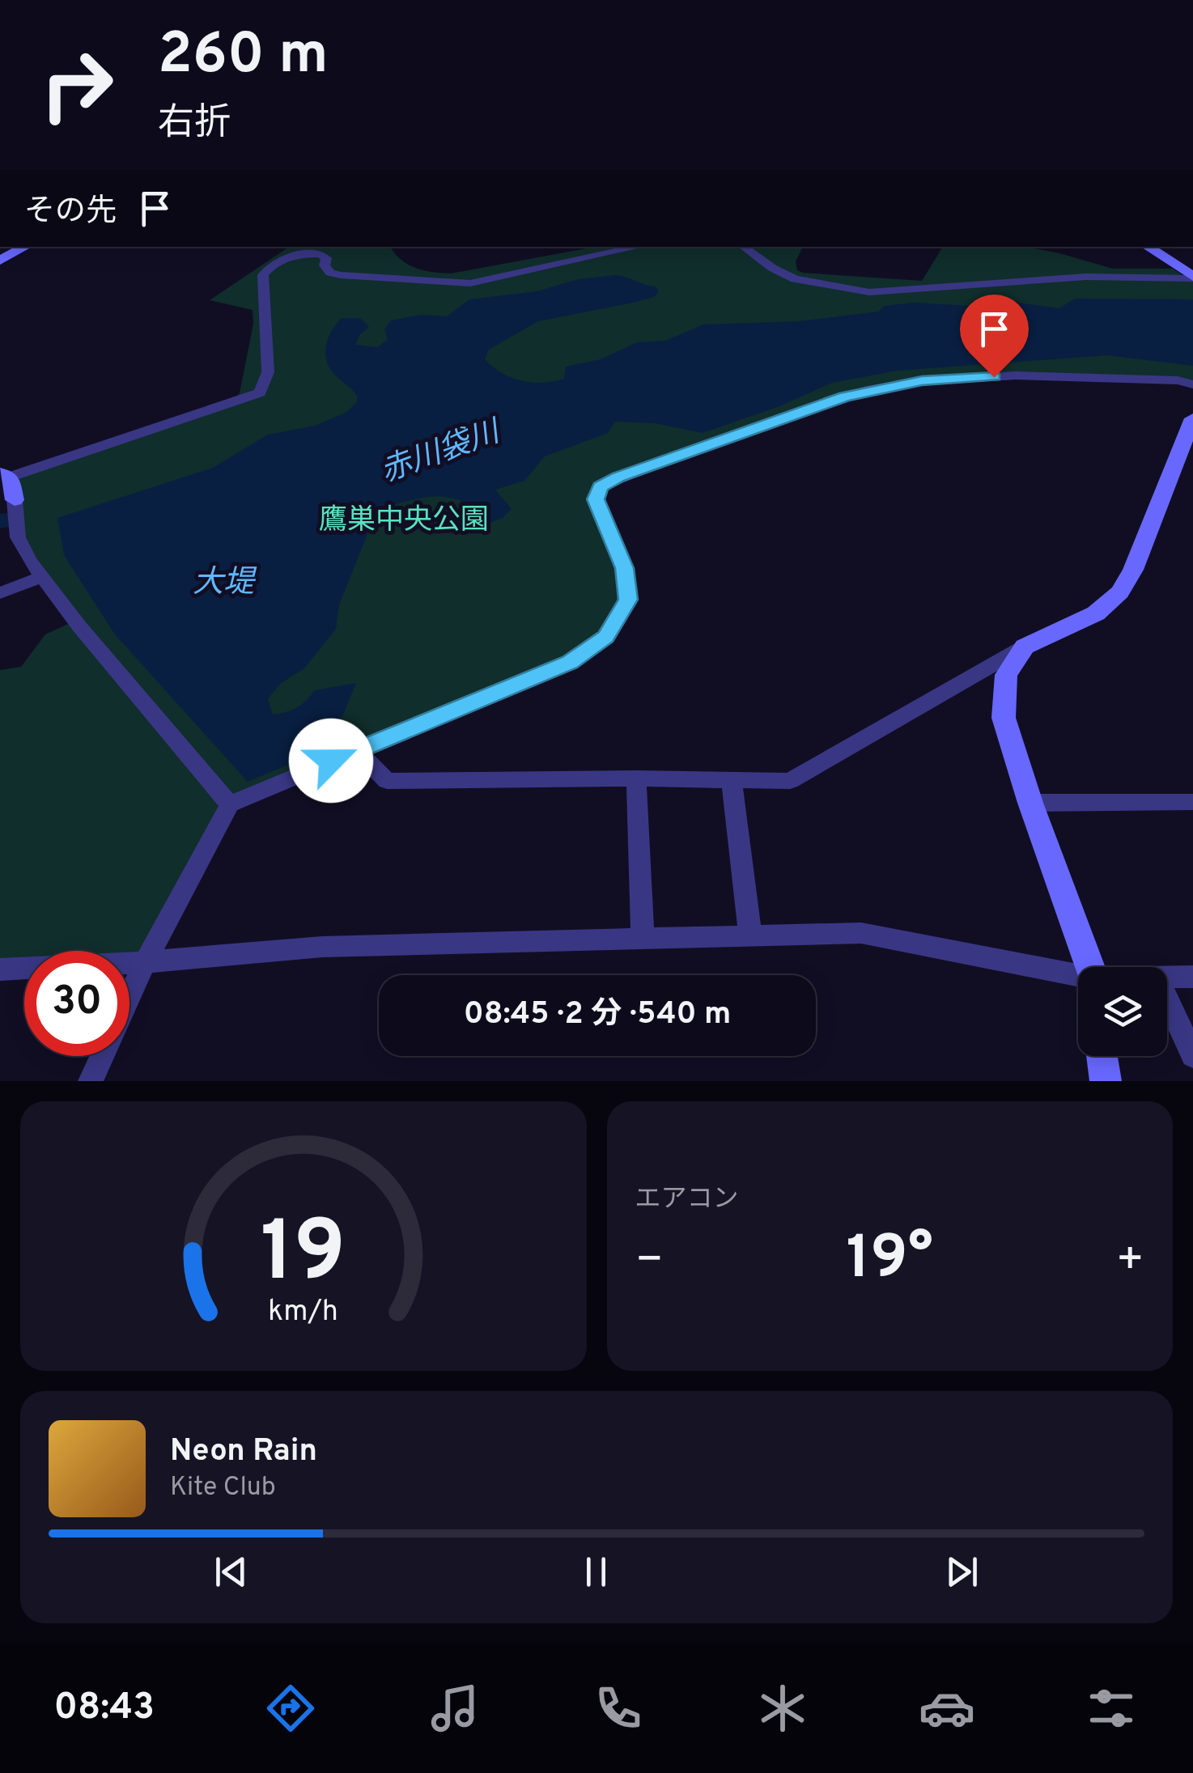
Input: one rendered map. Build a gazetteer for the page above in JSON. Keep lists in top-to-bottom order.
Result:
{
  "water": ["赤川袋川", "大堤"],
  "parks": ["鷹巣中央公園"],
  "page": {
    "turn": ["260 m", "右折"],
    "then": "その先",
    "limit": "30",
    "trip": "08:45 · 2 分 · 540 m",
    "tile": "エアコン",
    "heat": ["−", "19°", "+"],
    "song": ["Neon Rain", "Kite Club"],
    "tabs": "08:43",
    "gauge": ["19", "km/h"]
  }
}
